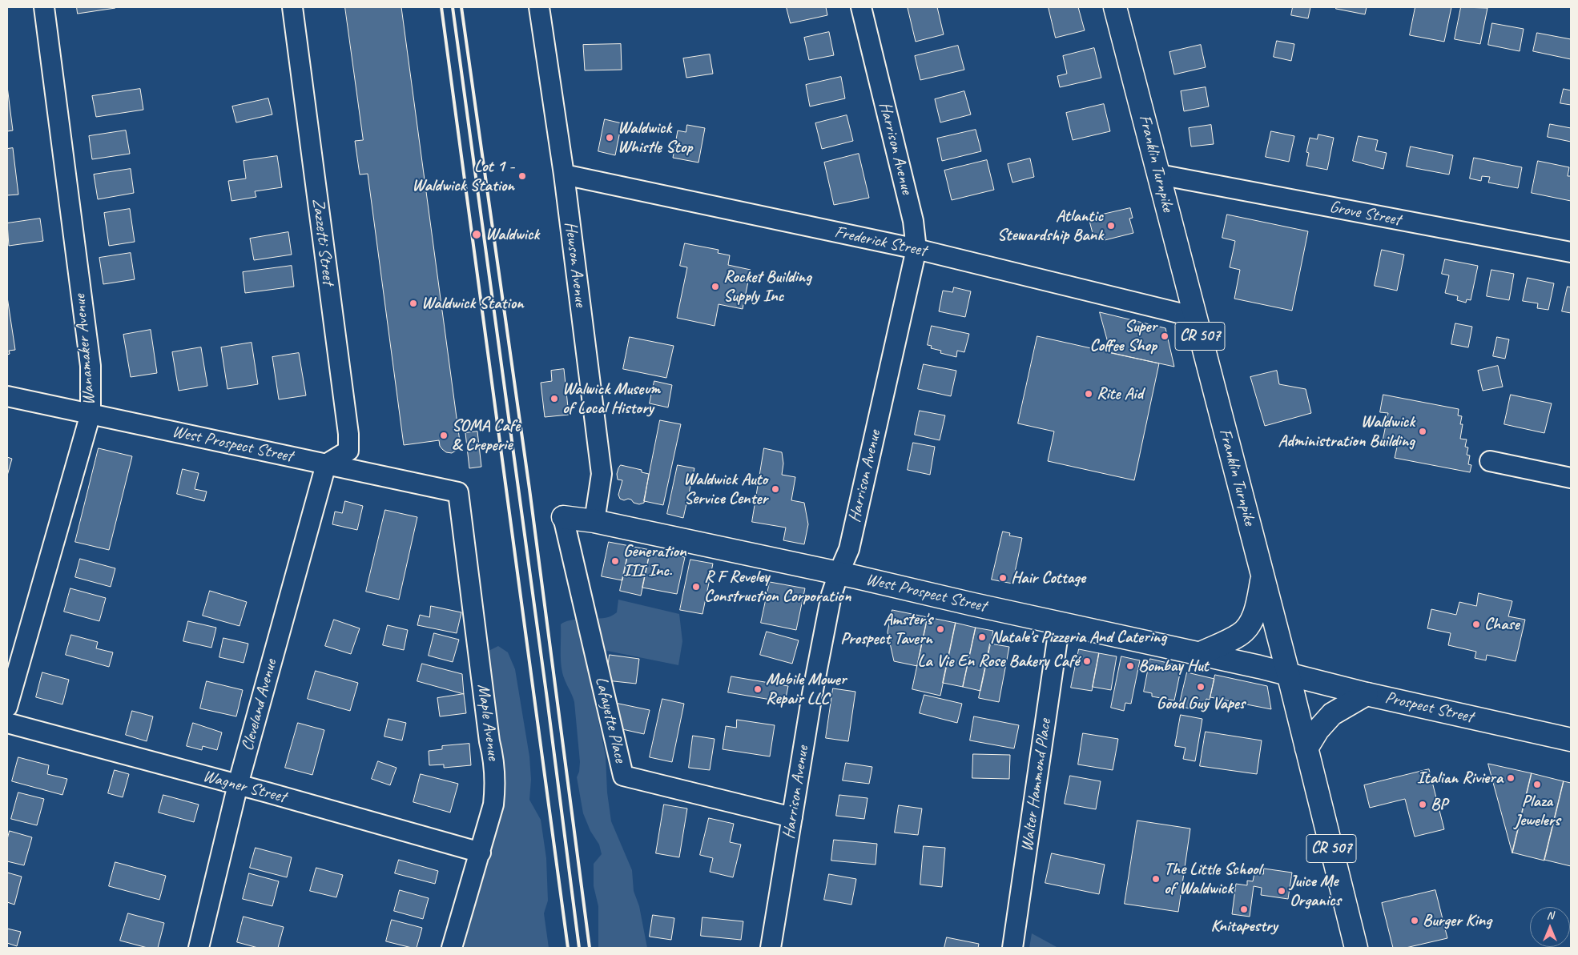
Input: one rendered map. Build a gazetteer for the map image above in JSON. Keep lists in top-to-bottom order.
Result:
{
  "streets": {
    "main road": [
      "Franklin Turnpike",
      "CR 507",
      "West Prospect Street",
      "Prospect Street"
    ],
    "street": [
      "Harrison Avenue",
      "Grove Street",
      "Zazzetti Street",
      "Frederick Street",
      "Hewson Avenue",
      "Wanamaker Avenue",
      "Cleveland Avenue",
      "Lafayette Place",
      "Maple Avenue",
      "Walter Hammond Place",
      "Wagner Street"
    ]
  },
  "crossings": [
    ["Harrison Avenue", "Frederick Street"],
    ["Harrison Avenue", "West Prospect Street"],
    ["Harrison Avenue", "Lafayette Place"],
    ["Franklin Turnpike", "Grove Street"],
    ["Franklin Turnpike", "Frederick Street"],
    ["Franklin Turnpike", "West Prospect Street"],
    ["Franklin Turnpike", "Prospect Street"],
    ["Zazzetti Street", "West Prospect Street"],
    ["Zazzetti Street", "Cleveland Avenue"],
    ["Frederick Street", "Hewson Avenue"],
    ["Hewson Avenue", "West Prospect Street"],
    ["Wanamaker Avenue", "West Prospect Street"],
    ["West Prospect Street", "Cleveland Avenue"],
    ["West Prospect Street", "Prospect Street"],
    ["West Prospect Street", "Lafayette Place"],
    ["West Prospect Street", "Maple Avenue"],
    ["West Prospect Street", "Walter Hammond Place"],
    ["Cleveland Avenue", "Wagner Street"],
    ["Maple Avenue", "Wagner Street"]
  ],
  "places": [
    "Waldwick Whistle Stop",
    "Lot 1 - Waldwick Station",
    "Atlantic Stewardship Bank",
    "Waldwick",
    "Rocket Building Supply Inc",
    "Waldwick Station",
    "Super Coffee Shop",
    "Rite Aid",
    "Walwick Museum of Local History",
    "Waldwick Administration Building",
    "SOMA Cafe & Creperie",
    "Waldwick Auto Service Center",
    "Generation III Inc.",
    "Hair Cottage",
    "R F Reveley Construction Corporation",
    "Chase",
    "Amster's Prospect Tavern",
    "Natale's Pizzeria And Catering",
    "La Vie En Rose Bakery Café",
    "Bombay Hut",
    "Good Guy Vapes",
    "Mobile Mower Repair LLC",
    "Italian Riviera",
    "Plaza Jewelers",
    "BP",
    "The Little School of Waldwick",
    "Juice Me Organics",
    "Knitapestry",
    "Burger King"
  ],
  "north": "top"
}
